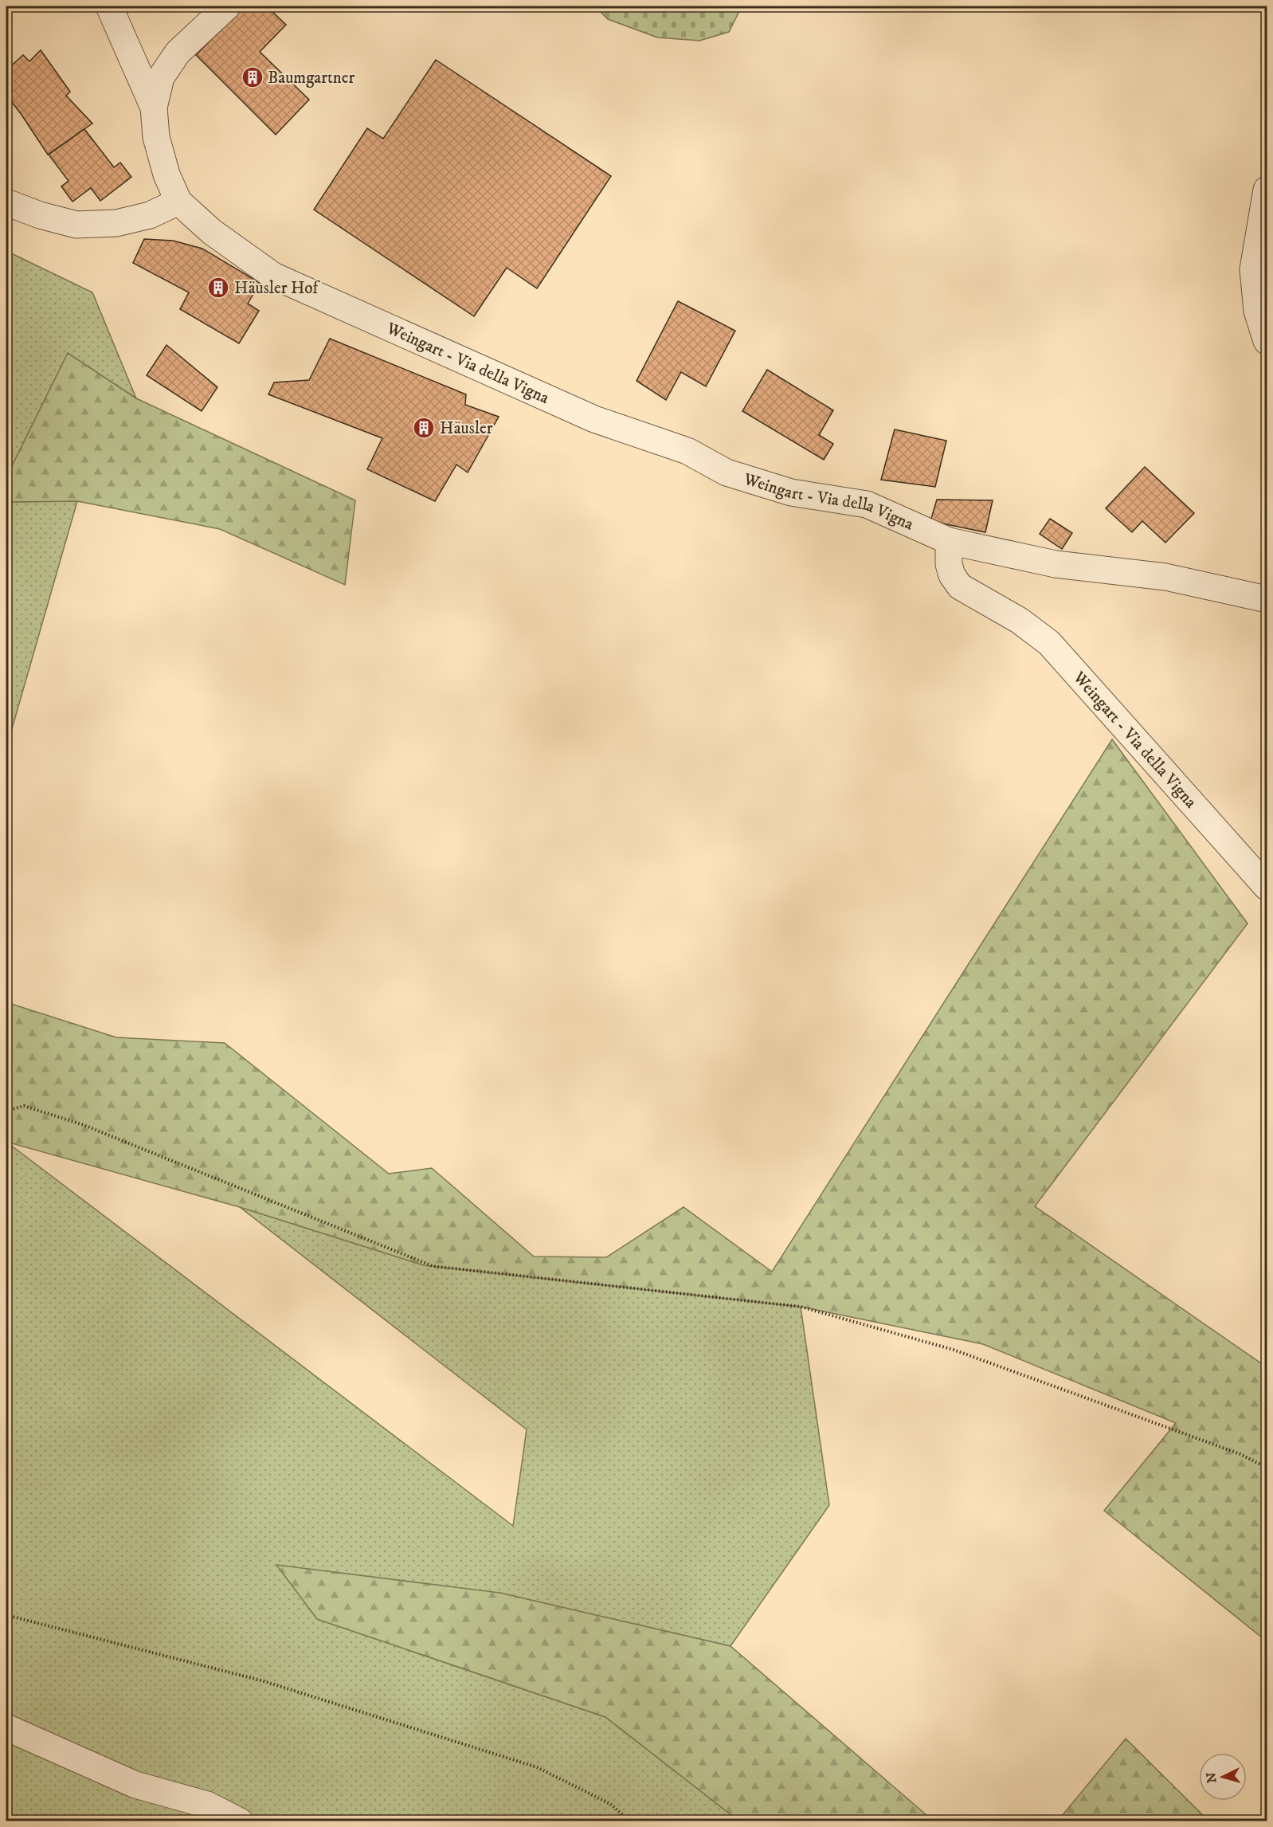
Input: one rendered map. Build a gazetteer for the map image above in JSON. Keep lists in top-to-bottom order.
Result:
{
  "streets": {
    "street": ["Weingart - Via della Vigna"]
  },
  "places": {
    "building": ["Baumgartner", "Häusler Hof", "Häusler"]
  },
  "north": "left"
}
